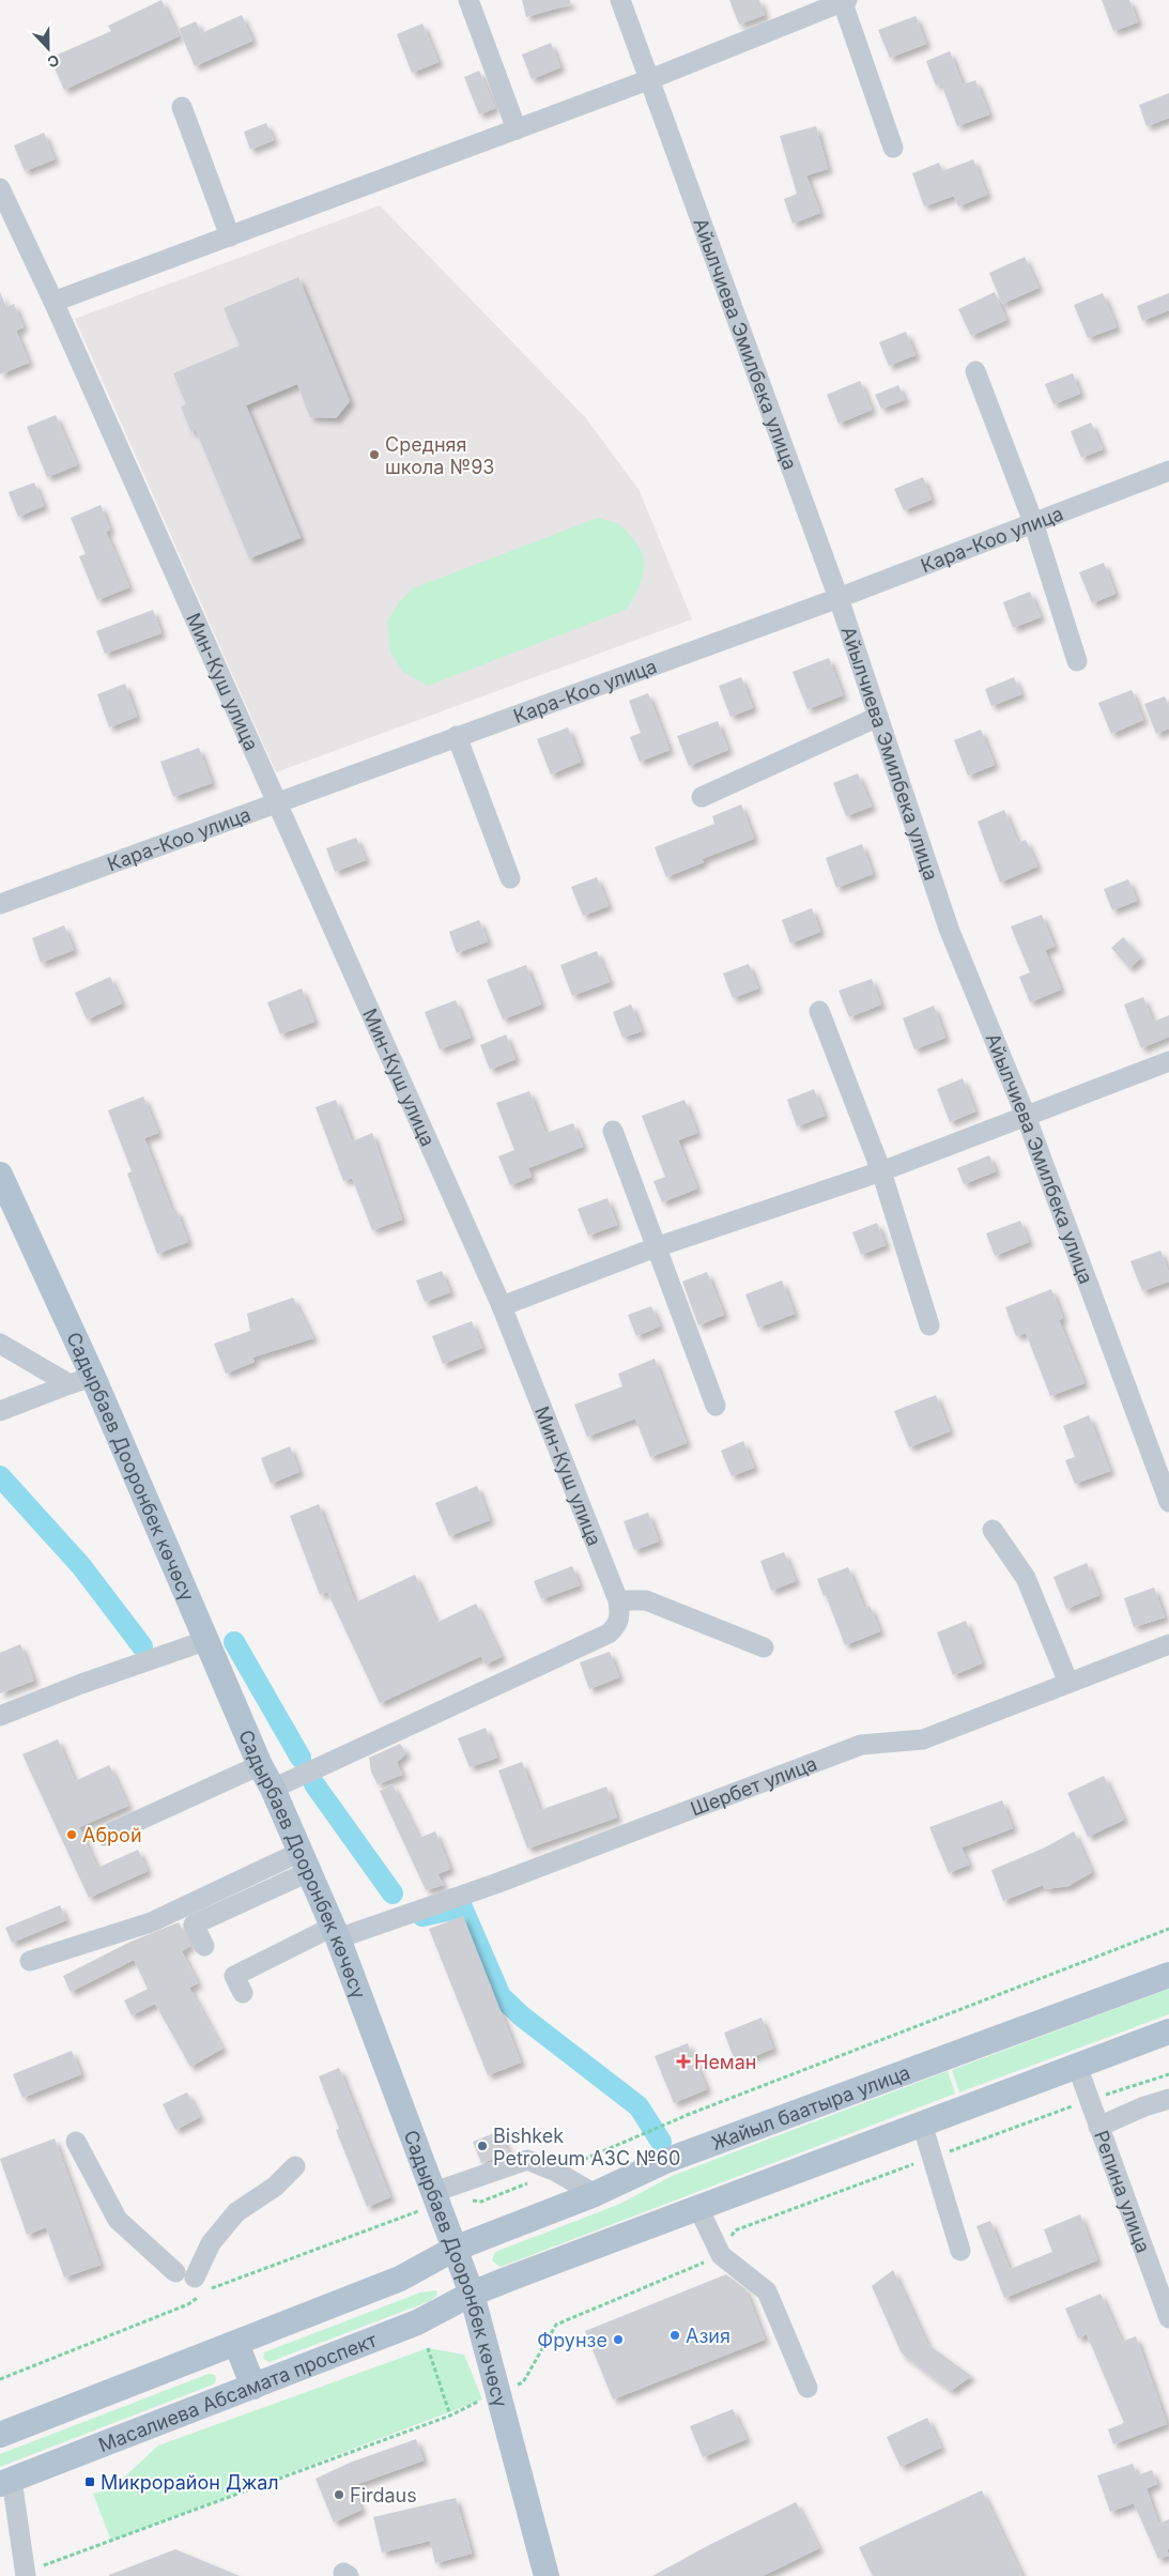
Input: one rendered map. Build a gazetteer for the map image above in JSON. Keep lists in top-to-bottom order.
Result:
{
  "streets": {
    "main road": ["Садырбаев Дооронбек көчөсү", "Жайыл баатыра улица", "Масалиева Абсамата проспект"],
    "street": [
      "Айылчиева Эмилбека улица",
      "Кара-Коо улица",
      "Мин-Куш улица",
      "Шербет улица",
      "Репина улица"
    ]
  },
  "crossings": [
    ["Айылчиева Эмилбека улица", "Кара-Коо улица"],
    ["Кара-Коо улица", "Мин-Куш улица"],
    ["Мин-Куш улица", "Садырбаев Дооронбек көчөсү"],
    ["Садырбаев Дооронбек көчөсү", "Шербет улица"],
    ["Садырбаев Дооронбек көчөсү", "Жайыл баатыра улица"],
    ["Садырбаев Дооронбек көчөсү", "Масалиева Абсамата проспект"]
  ],
  "places": {
    "other": [
      "Средняя школа №93",
      "Аброй",
      "Bishkek Petroleum АЗС №60",
      "Азия",
      "Фрунзе",
      "Firdaus"
    ],
    "health": ["Неман"],
    "transit": ["Микрорайон Джал"]
  },
  "north": "bottom"
}
